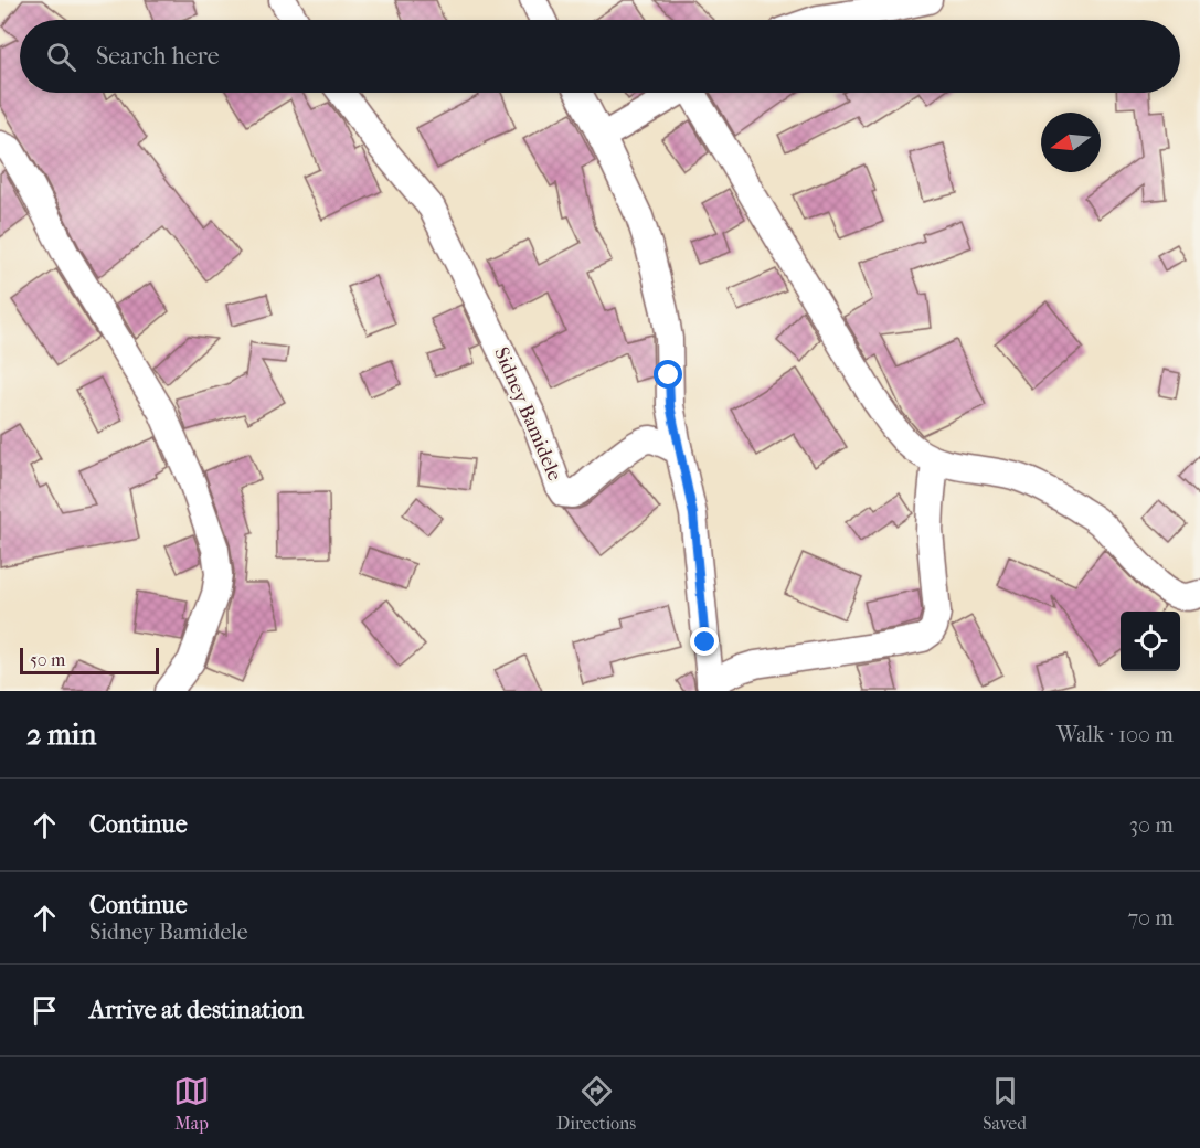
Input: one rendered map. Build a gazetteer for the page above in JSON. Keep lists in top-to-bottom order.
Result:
{
  "streets": {
    "street": ["Sidney Bamidele"]
  },
  "scale_bar": "50 m",
  "north": "left",
  "page": {
    "search": "Search here",
    "scale": "50 m",
    "heading": ["2 min", "Walk · 100 m"],
    "list": [
      ["Continue", "30 m"],
      ["Continue", "Sidney Bamidele", "70 m"],
      "Arrive at destination"
    ],
    "nav": ["Map", "Directions", "Saved"]
  }
}
